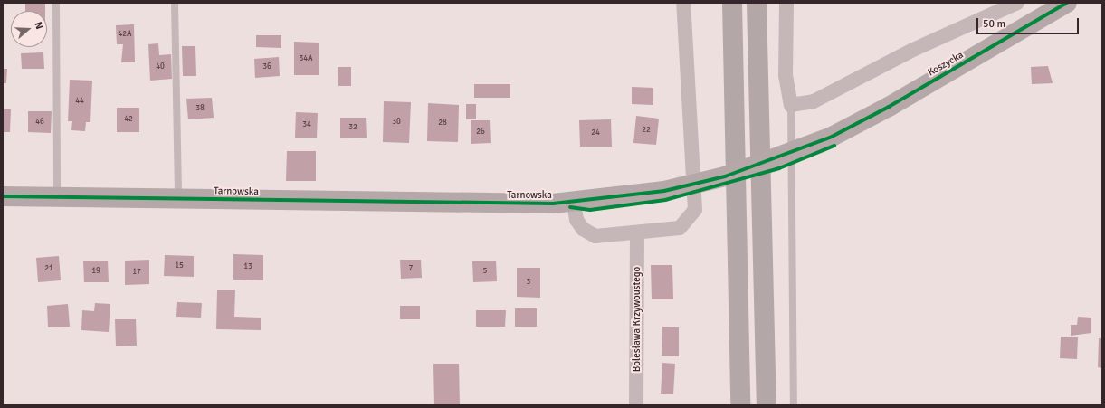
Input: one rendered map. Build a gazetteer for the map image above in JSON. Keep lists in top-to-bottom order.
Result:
{
  "streets": {
    "street": ["Koszycka", "Tarnowska", "Bolesława Krzywoustego"]
  },
  "crossings": [
    ["Koszycka", "Tarnowska"]
  ],
  "house_numbers": [
    "42A",
    "34A",
    "40",
    "36",
    "44",
    "38",
    "42",
    "46",
    "30",
    "28",
    "34",
    "32",
    "22",
    "26",
    "24",
    "15",
    "13",
    "21",
    "7",
    "19",
    "5",
    "17",
    "3"
  ],
  "scale_bar": "50 m",
  "north": "right"
}
